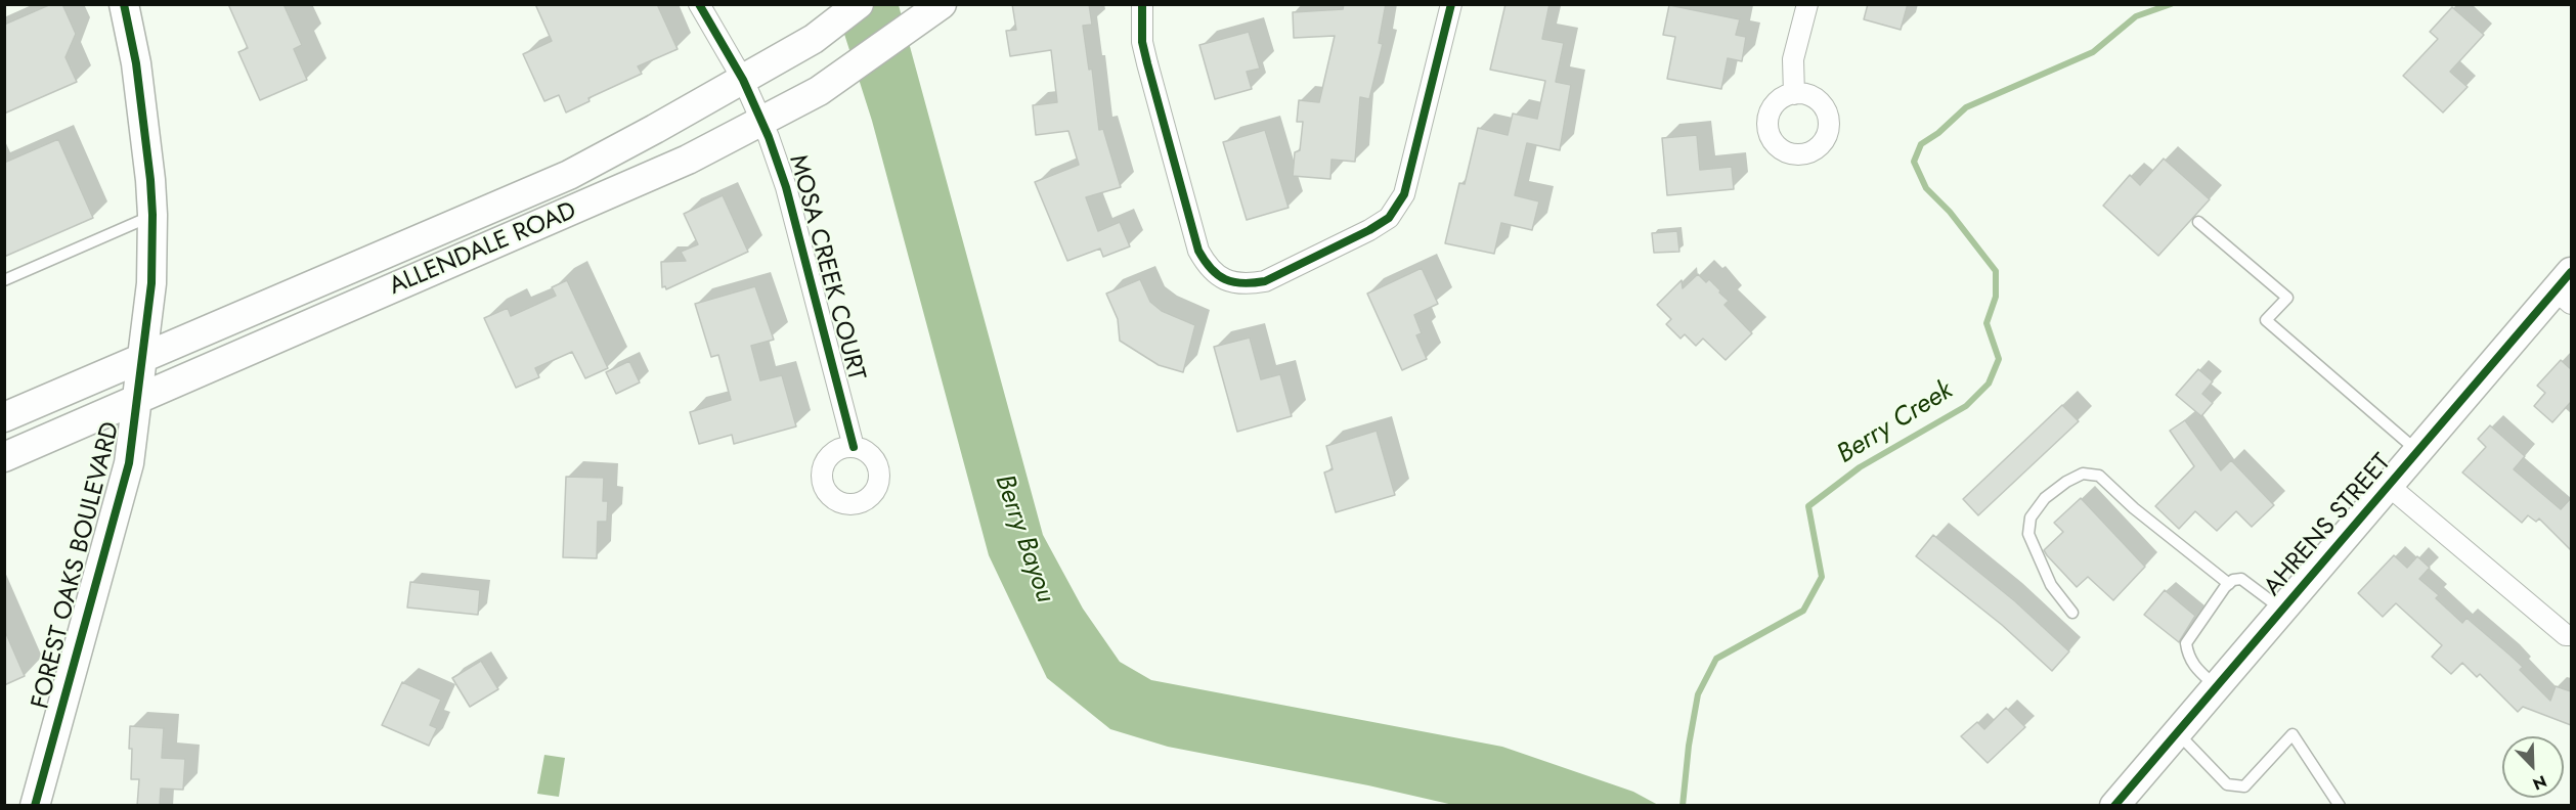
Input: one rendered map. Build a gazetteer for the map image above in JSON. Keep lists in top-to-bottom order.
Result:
{
  "streets": {
    "main road": ["ALLENDALE ROAD", "AHRENS STREET", "FOREST OAKS BOULEVARD"],
    "street": ["MOSA CREEK COURT"]
  },
  "crossings": [
    ["ALLENDALE ROAD", "MOSA CREEK COURT"],
    ["ALLENDALE ROAD", "FOREST OAKS BOULEVARD"]
  ],
  "water": ["Berry Creek", "Berry Bayou"],
  "north": "bottom right"
}
